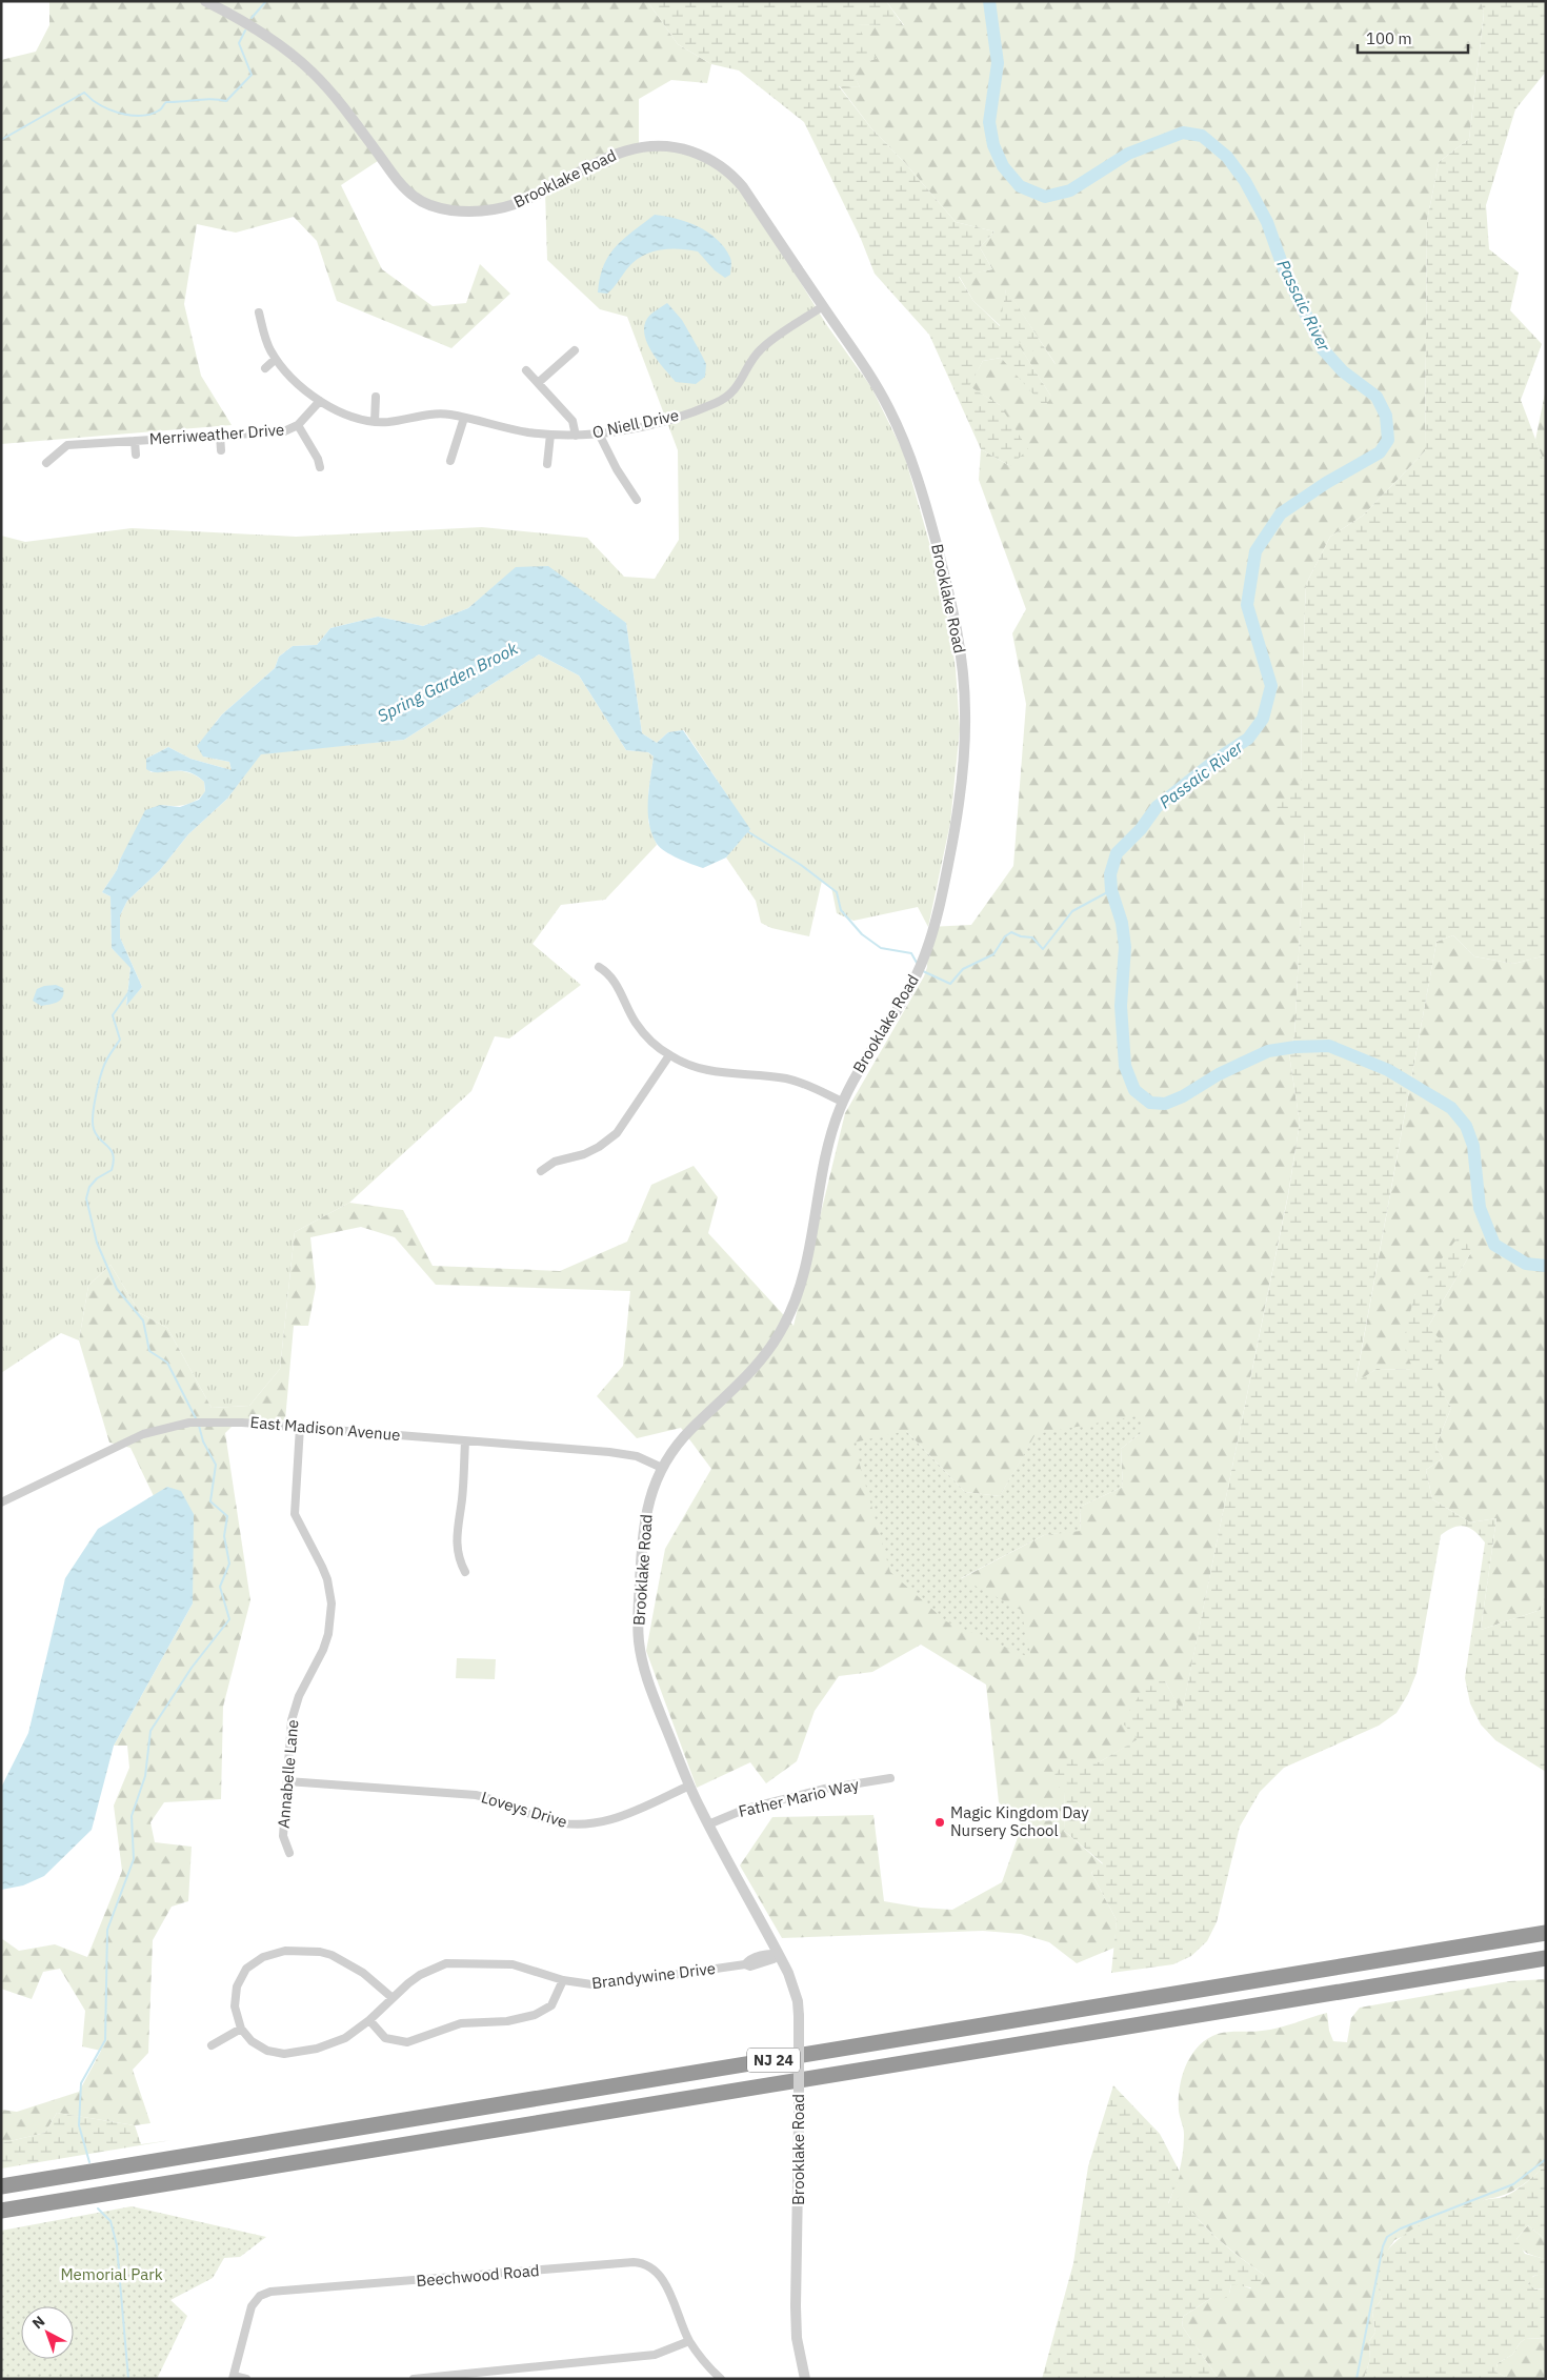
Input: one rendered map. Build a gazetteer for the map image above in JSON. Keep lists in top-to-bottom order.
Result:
{
  "streets": {
    "highway": ["NJ 24"],
    "street": [
      "Brooklake Road",
      "O Niell Drive",
      "Merriweather Drive",
      "East Madison Avenue",
      "Annabelle Lane",
      "Father Mario Way",
      "Loveys Drive",
      "Brandywine Drive",
      "Beechwood Road"
    ]
  },
  "crossings": [
    ["Brooklake Road", "O Niell Drive"],
    ["Brooklake Road", "East Madison Avenue"],
    ["Brooklake Road", "Father Mario Way"],
    ["Brooklake Road", "Loveys Drive"],
    ["Brooklake Road", "Brandywine Drive"],
    ["East Madison Avenue", "Annabelle Lane"],
    ["Annabelle Lane", "Loveys Drive"]
  ],
  "water": ["Passaic River", "Spring Garden Brook"],
  "parks": ["Memorial Park"],
  "places": ["Magic Kingdom Day Nursery School"],
  "scale_bar": "100 m",
  "north": "top left"
}
